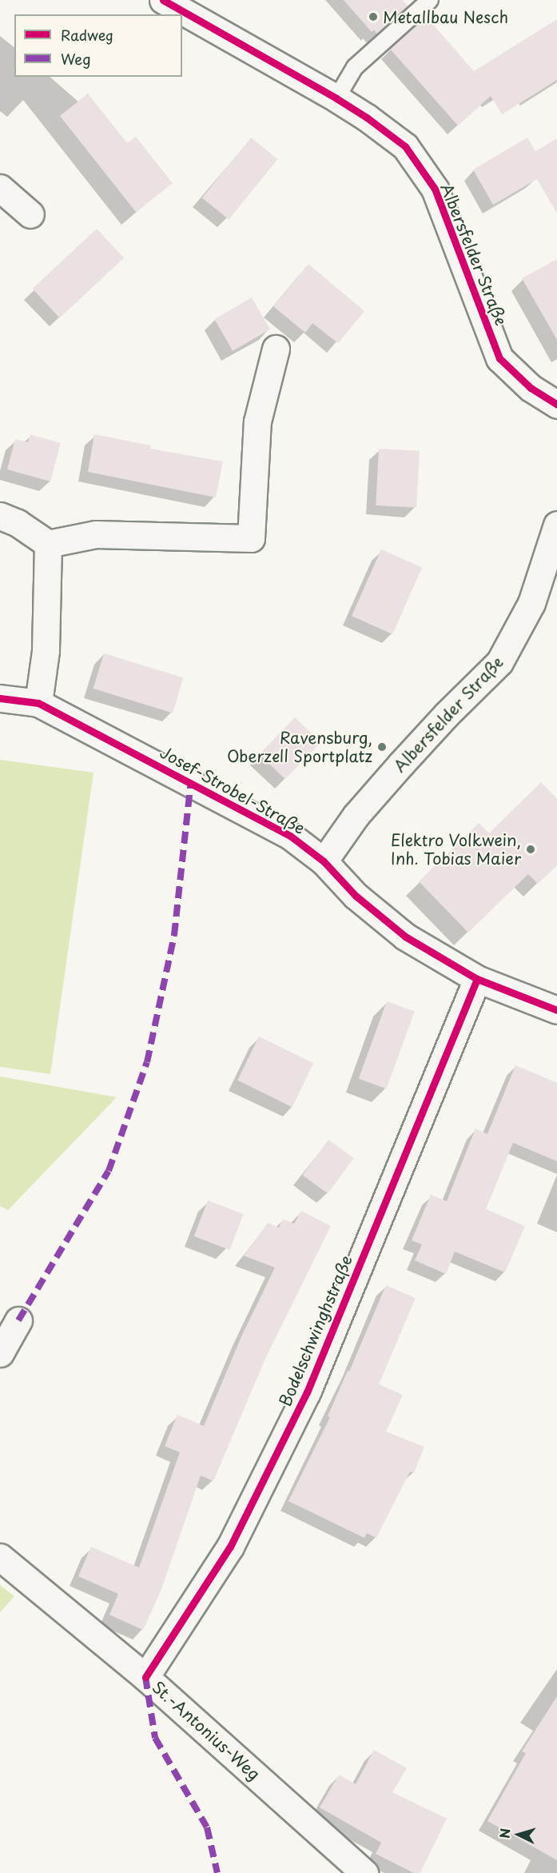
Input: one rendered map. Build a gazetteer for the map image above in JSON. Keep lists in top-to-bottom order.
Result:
{
  "streets": {
    "street": [
      "Albersfelder Straße",
      "Josef-Strobel-Straße",
      "Bodelschwinghstraße",
      "St.-Antonius-Weg"
    ]
  },
  "crossings": [
    ["Albersfelder Straße", "Josef-Strobel-Straße"],
    ["Josef-Strobel-Straße", "Bodelschwinghstraße"],
    ["Bodelschwinghstraße", "St.-Antonius-Weg"]
  ],
  "places": ["Metallbau Nesch", "Ravensburg, Oberzell Sportplatz", "Elektro Volkwein, Inh. Tobias Maier"],
  "legend": ["Radweg", "Weg"],
  "north": "left"
}
